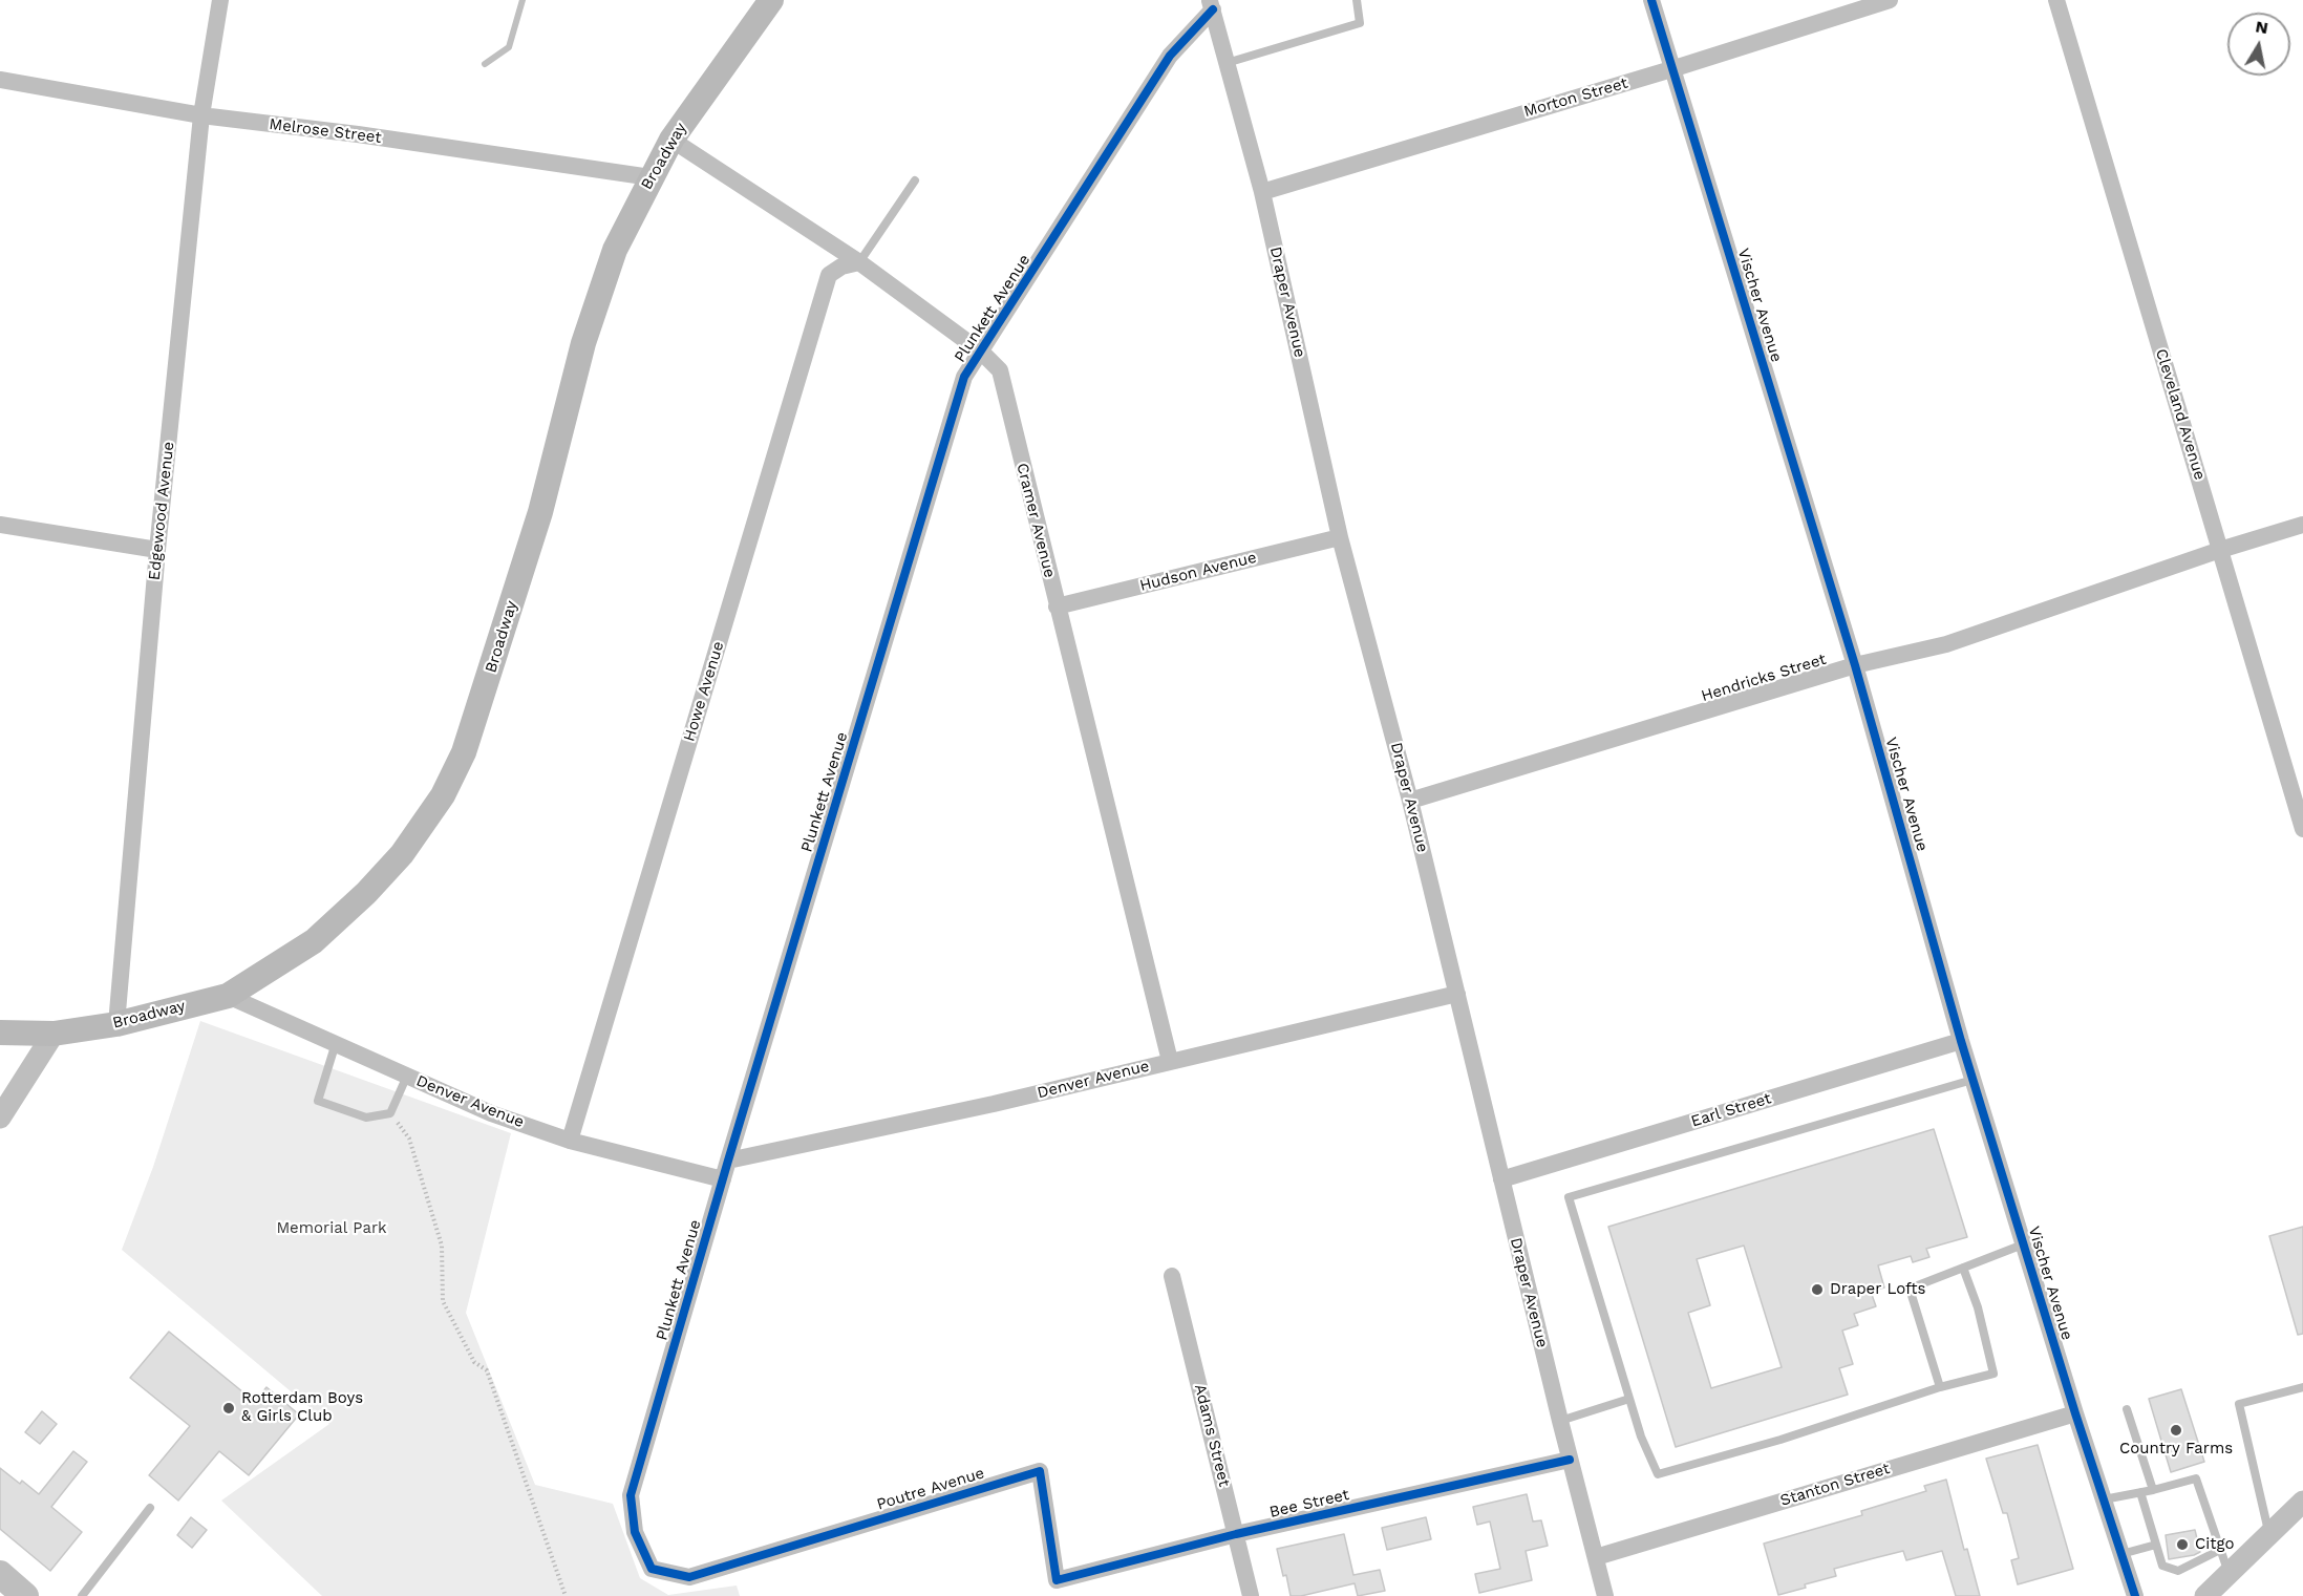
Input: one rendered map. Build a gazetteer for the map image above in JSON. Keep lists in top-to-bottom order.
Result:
{
  "streets": {
    "main road": ["Broadway"],
    "street": [
      "Morton Street",
      "Melrose Street",
      "Draper Avenue",
      "Vischer Avenue",
      "Plunkett Avenue",
      "Cleveland Avenue",
      "Edgewood Avenue",
      "Cramer Avenue",
      "Hudson Avenue",
      "Hendricks Street",
      "Howe Avenue",
      "Denver Avenue",
      "Earl Street",
      "Adams Street",
      "Stanton Street",
      "Poutre Avenue",
      "Bee Street"
    ]
  },
  "crossings": [
    ["Morton Street", "Draper Avenue"],
    ["Morton Street", "Vischer Avenue"],
    ["Melrose Street", "Broadway"],
    ["Melrose Street", "Edgewood Avenue"],
    ["Broadway", "Edgewood Avenue"],
    ["Broadway", "Cramer Avenue"],
    ["Broadway", "Denver Avenue"],
    ["Draper Avenue", "Plunkett Avenue"],
    ["Draper Avenue", "Hudson Avenue"],
    ["Draper Avenue", "Hendricks Street"],
    ["Draper Avenue", "Denver Avenue"],
    ["Draper Avenue", "Earl Street"],
    ["Draper Avenue", "Stanton Street"],
    ["Draper Avenue", "Bee Street"],
    ["Vischer Avenue", "Hendricks Street"],
    ["Vischer Avenue", "Earl Street"],
    ["Vischer Avenue", "Stanton Street"],
    ["Plunkett Avenue", "Cramer Avenue"],
    ["Plunkett Avenue", "Denver Avenue"],
    ["Plunkett Avenue", "Poutre Avenue"],
    ["Cleveland Avenue", "Hendricks Street"],
    ["Cramer Avenue", "Hudson Avenue"],
    ["Cramer Avenue", "Howe Avenue"],
    ["Cramer Avenue", "Denver Avenue"],
    ["Howe Avenue", "Denver Avenue"],
    ["Adams Street", "Bee Street"],
    ["Poutre Avenue", "Bee Street"]
  ],
  "parks": ["Memorial Park"],
  "places": [
    "Draper Lofts",
    "Rotterdam Boys & Girls Club",
    "Country Farms",
    "Citgo"
  ],
  "north": "top"
}
